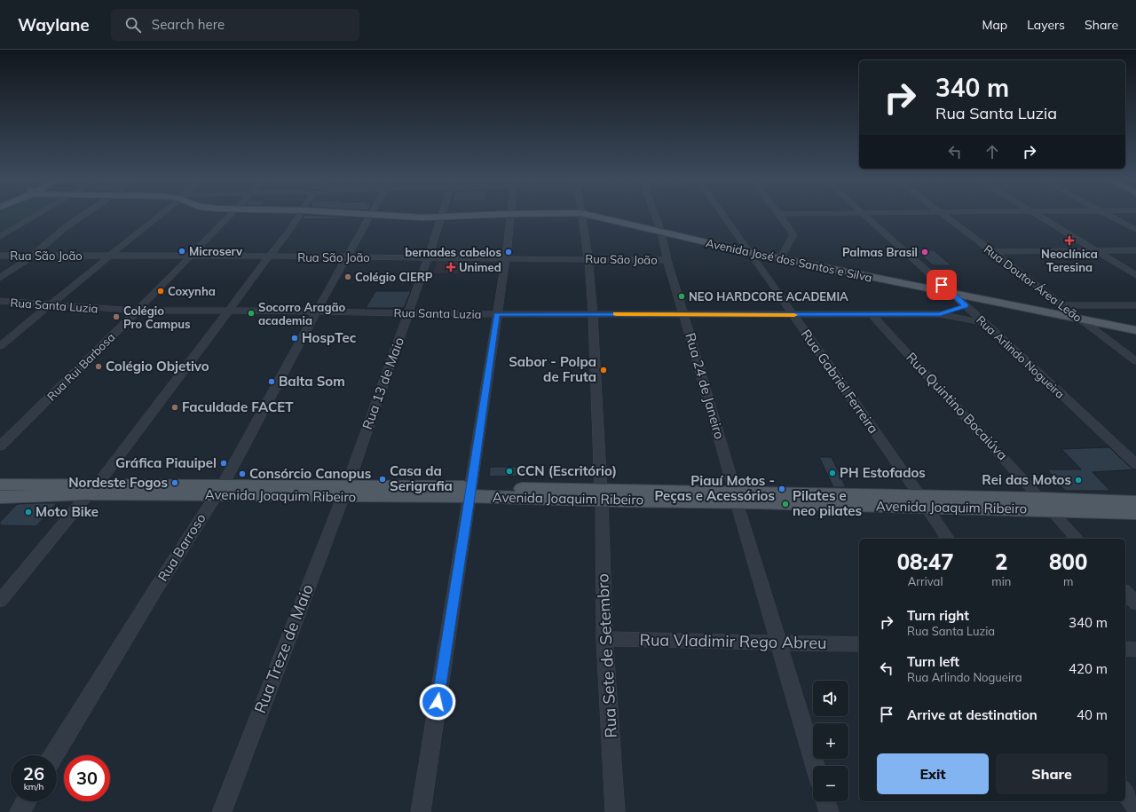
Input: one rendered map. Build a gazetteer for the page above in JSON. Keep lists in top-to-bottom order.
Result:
{
  "streets": {
    "main road": ["Avenida José dos Santos e Silva", "Avenida Joaquim Ribeiro"],
    "street": [
      "Rua São João",
      "Rua Doutor Área Leão",
      "Rua Santa Luzia",
      "Rua Arlindo Nogueira",
      "Rua Rui Barbosa",
      "Rua Gabriel Ferreira",
      "Rua 13 de Maio",
      "Rua 24 de Janeiro",
      "Rua Quintino Bocaiúva",
      "Rua Barroso",
      "Rua Vladimir Rego Abreu",
      "Rua Treze de Maio",
      "Rua Sete de Setembro"
    ]
  },
  "crossings": [
    ["Rua São João", "Rua Rui Barbosa"],
    ["Rua São João", "Rua 13 de Maio"],
    ["Rua São João", "Rua 24 de Janeiro"],
    ["Rua São João", "Rua Barroso"],
    ["Rua São João", "Rua Sete de Setembro"],
    ["Avenida José dos Santos e Silva", "Rua Doutor Área Leão"],
    ["Avenida José dos Santos e Silva", "Rua Arlindo Nogueira"],
    ["Avenida José dos Santos e Silva", "Rua Gabriel Ferreira"],
    ["Avenida José dos Santos e Silva", "Rua 13 de Maio"],
    ["Avenida José dos Santos e Silva", "Rua 24 de Janeiro"],
    ["Rua Santa Luzia", "Rua Arlindo Nogueira"],
    ["Rua Santa Luzia", "Rua Rui Barbosa"],
    ["Rua Santa Luzia", "Rua Gabriel Ferreira"],
    ["Rua Santa Luzia", "Rua 13 de Maio"],
    ["Rua Santa Luzia", "Rua 24 de Janeiro"],
    ["Rua Santa Luzia", "Rua Quintino Bocaiúva"],
    ["Rua Santa Luzia", "Rua Barroso"],
    ["Rua Santa Luzia", "Rua Sete de Setembro"],
    ["Rua Gabriel Ferreira", "Avenida Joaquim Ribeiro"],
    ["Rua 13 de Maio", "Avenida Joaquim Ribeiro"],
    ["Rua 13 de Maio", "Rua Treze de Maio"],
    ["Rua 24 de Janeiro", "Avenida Joaquim Ribeiro"],
    ["Rua 24 de Janeiro", "Rua Vladimir Rego Abreu"],
    ["Rua Quintino Bocaiúva", "Avenida Joaquim Ribeiro"],
    ["Avenida Joaquim Ribeiro", "Rua Barroso"],
    ["Avenida Joaquim Ribeiro", "Rua Treze de Maio"],
    ["Avenida Joaquim Ribeiro", "Rua Sete de Setembro"],
    ["Rua Vladimir Rego Abreu", "Rua Sete de Setembro"]
  ],
  "places": {
    "health": ["Neoclínica Teresina", "Unimed"],
    "other": [
      "Microserv",
      "bernades cabelos",
      "Palmas Brasil",
      "Colégio CIERP",
      "Coxynha",
      "NEO HARDCORE ACADEMIA",
      "Socorro Aragão academia",
      "Colégio Pro Campus",
      "HospTec",
      "Colégio Objetivo",
      "Sabor - Polpa de Fruta",
      "Balta Som",
      "Faculdade FACET",
      "Gráfica Piauipel",
      "CCN (Escritório)",
      "PH Estofados",
      "Consórcio Canopus",
      "Casa da Serigrafia",
      "Rei das Motos",
      "Nordeste Fogos",
      "Piauí Motos - Peças e Acessórios",
      "Pilates e neo pilates",
      "Moto Bike"
    ]
  },
  "page": {
    "header": "Waylane",
    "search": "Search here",
    "nav": ["Map", "Layers", "Share"],
    "turn": ["340 m", "Rua Santa Luzia"],
    "eta": [
      "08:47",
      "Arrival",
      "2",
      "min",
      "800",
      "m"
    ],
    "list": [
      {
        "name": "Turn right",
        "note": "Rua Santa Luzia",
        "value": "340 m"
      },
      {
        "name": "Turn left",
        "note": "Rua Arlindo Nogueira",
        "value": "420 m"
      },
      {
        "name": "Arrive at destination",
        "value": "40 m"
      }
    ],
    "map_buttons": ["+", "−"],
    "buttons": ["Exit", "Share"],
    "speed": "26 km/h",
    "limit": "30"
  }
}
